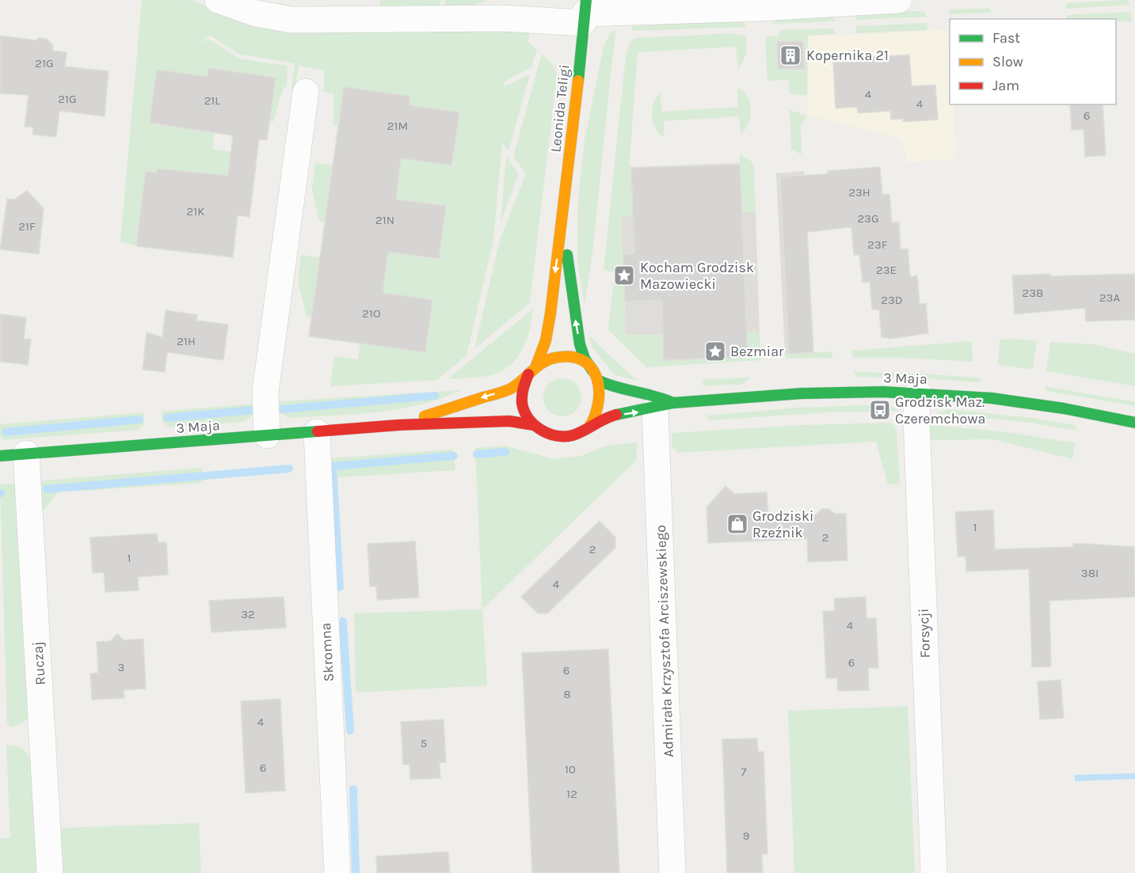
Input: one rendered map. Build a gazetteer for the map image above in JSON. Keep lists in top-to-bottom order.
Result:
{
  "streets": {
    "street": [
      "Leonida Teligi",
      "3 Maja",
      "Forsycji",
      "Admirała Krzysztofa Arciszewskiego",
      "Skromna",
      "Ruczaj"
    ]
  },
  "crossings": [
    ["Leonida Teligi", "3 Maja"],
    ["3 Maja", "Forsycji"],
    ["3 Maja", "Admirała Krzysztofa Arciszewskiego"],
    ["3 Maja", "Skromna"],
    ["3 Maja", "Ruczaj"]
  ],
  "places": {
    "building": ["Kopernika 21"],
    "place": ["Kocham Grodzisk Mazowiecki", "Bezmiar"],
    "bus stop": ["Grodzisk Maz. Czeremchowa"],
    "shop": ["Grodziski Rzeźnik"]
  },
  "house_numbers": [
    "21G",
    "4",
    "21G",
    "21L",
    "4",
    "6",
    "21M",
    "23H",
    "21K",
    "23G",
    "21N",
    "21F",
    "23F",
    "23E",
    "23B",
    "23A",
    "23D",
    "21O",
    "21H",
    "1",
    "2",
    "2",
    "1",
    "38I",
    "4",
    "32",
    "4",
    "6",
    "3",
    "6",
    "8",
    "4",
    "5",
    "6",
    "10",
    "7",
    "12",
    "9"
  ],
  "legend": ["Fast", "Slow", "Jam"]
}
